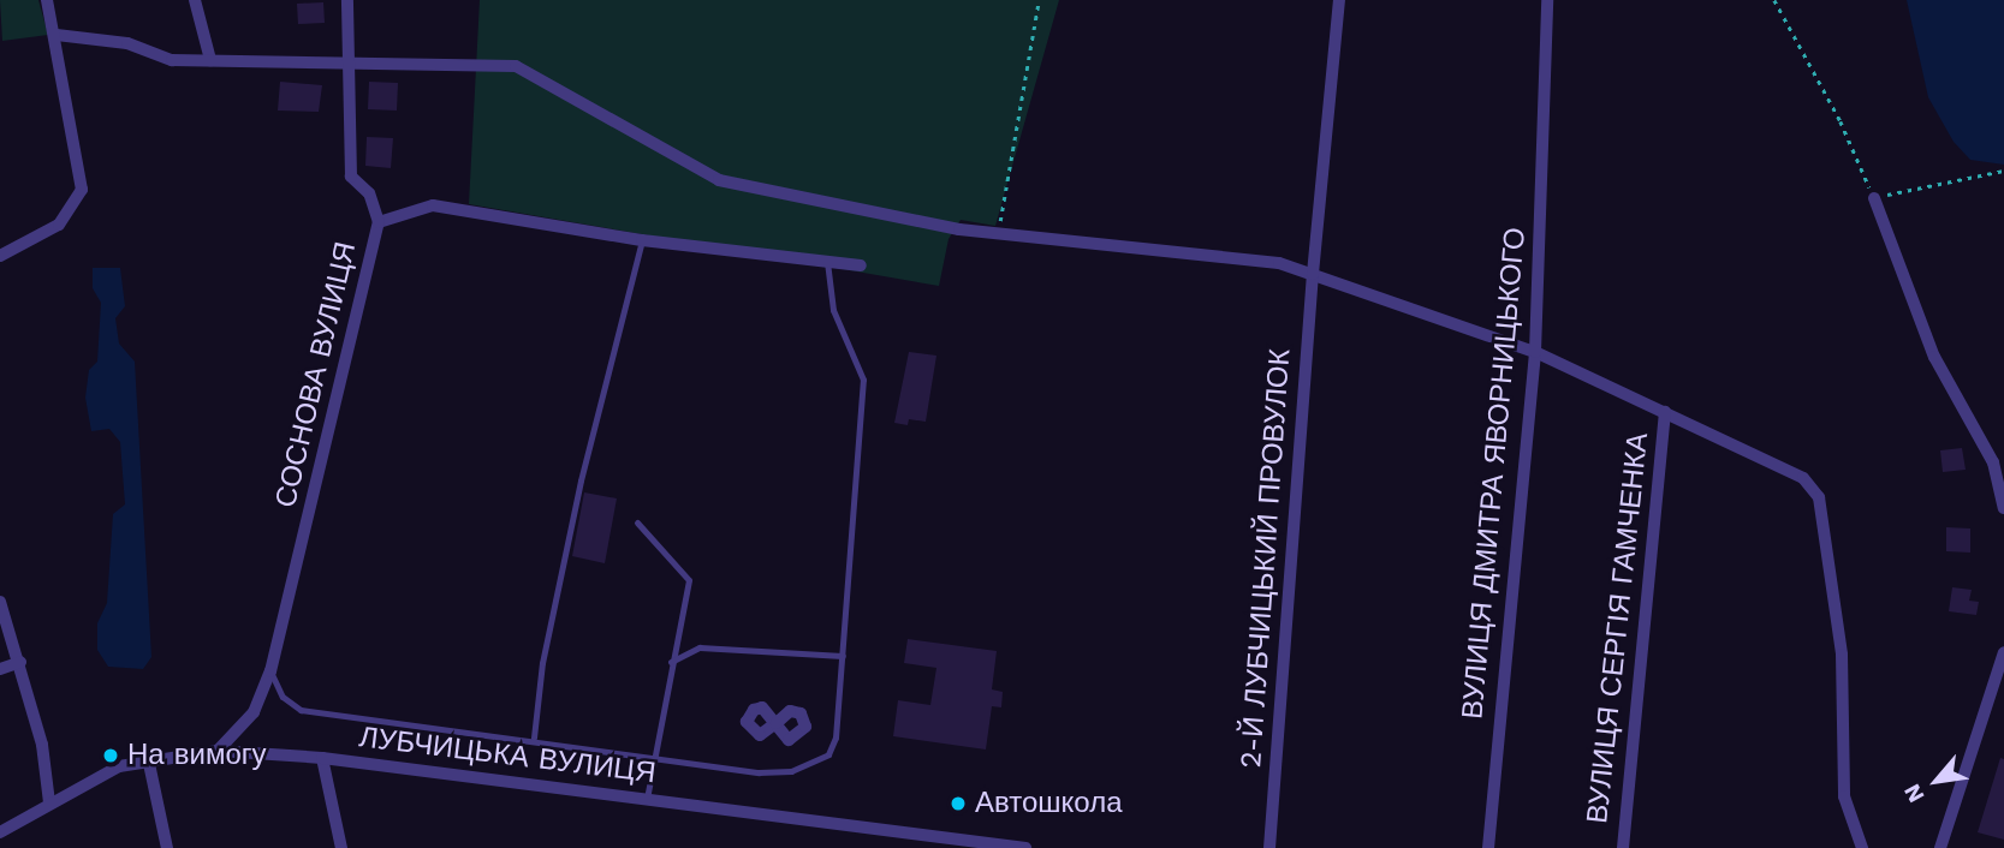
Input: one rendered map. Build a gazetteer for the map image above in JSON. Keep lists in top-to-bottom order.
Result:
{
  "streets": {
    "street": [
      "СОСНОВА ВУЛИЦЯ",
      "ВУЛИЦЯ ДМИТРА ЯВОРНИЦЬКОГО",
      "2-Й ЛУБЧИЦЬКИЙ ПРОВУЛОК",
      "ВУЛИЦЯ СЕРГІЯ ГАМЧЕНКА",
      "ЛУБЧИЦЬКА ВУЛИЦЯ"
    ]
  },
  "crossings": [
    ["СОСНОВА ВУЛИЦЯ", "ЛУБЧИЦЬКА ВУЛИЦЯ"]
  ],
  "places": ["На вимогу", "Автошкола"],
  "north": "bottom left"
}
